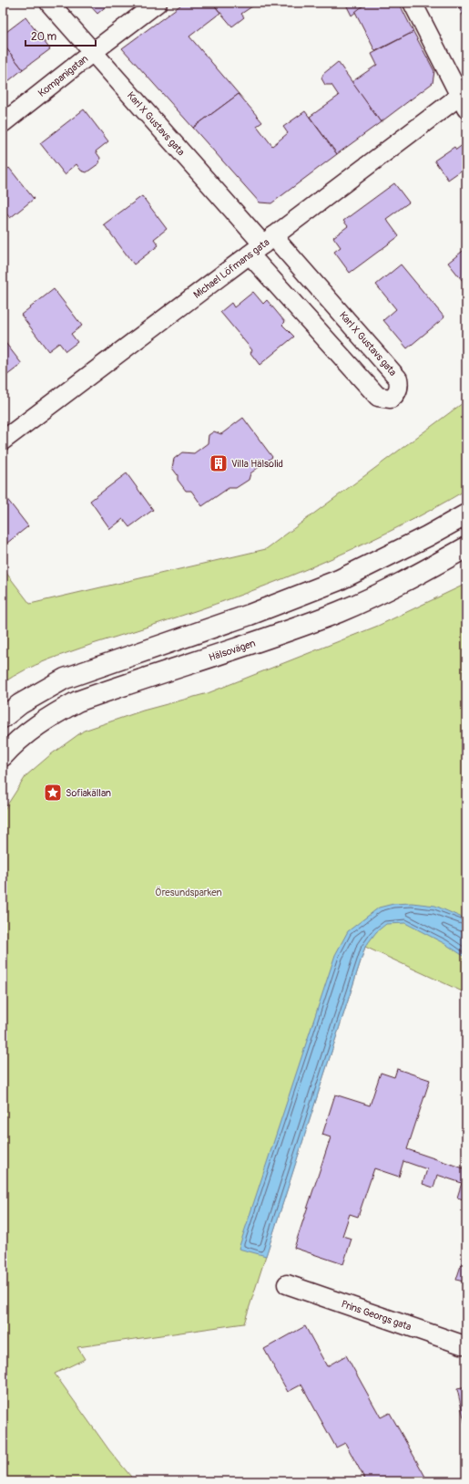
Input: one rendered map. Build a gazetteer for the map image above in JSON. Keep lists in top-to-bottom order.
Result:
{
  "streets": {
    "main road": ["Hälsovägen"],
    "street": [
      "Kompanigatan",
      "Karl X Gustavs gata",
      "Michael Löfmans gata",
      "Prins Georgs gata"
    ]
  },
  "crossings": [
    ["Kompanigatan", "Karl X Gustavs gata"],
    ["Karl X Gustavs gata", "Michael Löfmans gata"]
  ],
  "parks": ["Öresundsparken"],
  "places": {
    "building": ["Villa Hälsolid"],
    "place": ["Sofiakällan"]
  },
  "scale_bar": "20 m"
}
